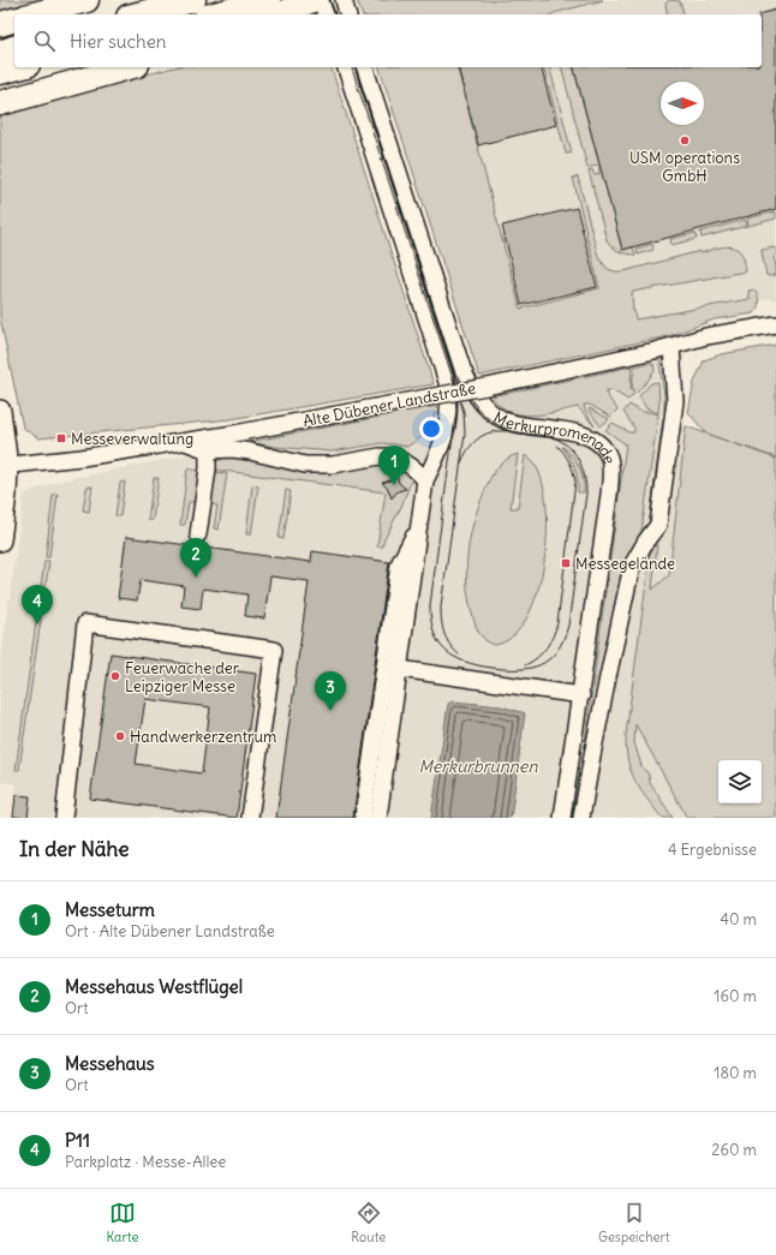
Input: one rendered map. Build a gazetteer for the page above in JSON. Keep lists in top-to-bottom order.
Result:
{
  "streets": {
    "street": ["Alte Dübener Landstraße", "Merkurpromenade"]
  },
  "water": ["Merkurbrunnen"],
  "places": {
    "other": ["USM operations GmbH", "Feuerwache der Leipziger Messe", "Handwerkerzentrum"],
    "transit": ["Messeverwaltung", "Messegelände"]
  },
  "north": "right",
  "page": {
    "search": "Hier suchen",
    "pins": [
      "1",
      "2",
      "4",
      "3"
    ],
    "heading": ["In der Nähe", "4 Ergebnisse"],
    "list": [
      {
        "mark": "1",
        "name": "Messeturm",
        "note": "Ort · Alte Dübener Landstraße",
        "value": "40 m"
      },
      {
        "mark": "2",
        "name": "Messehaus Westflügel",
        "note": "Ort",
        "value": "160 m"
      },
      {
        "mark": "3",
        "name": "Messehaus",
        "note": "Ort",
        "value": "180 m"
      },
      {
        "mark": "4",
        "name": "P11",
        "note": "Parkplatz · Messe-Allee",
        "value": "260 m"
      }
    ],
    "nav": ["Karte", "Route", "Gespeichert"]
  }
}
